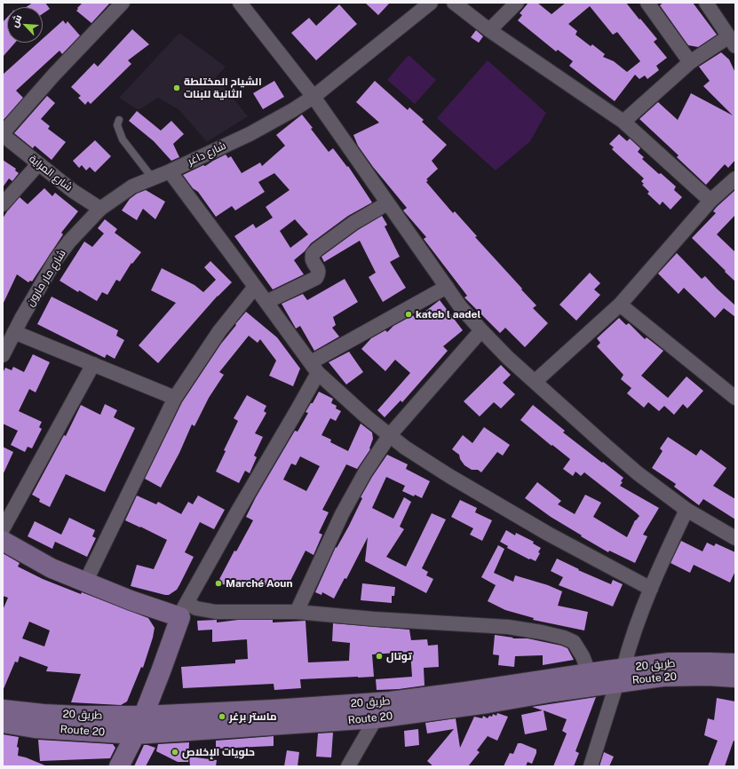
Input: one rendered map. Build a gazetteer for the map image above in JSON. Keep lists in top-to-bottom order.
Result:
{
  "streets": {
    "main road": ["طريق 20", "Route 20"],
    "street": ["شارع داغر", "شارع المراية", "شارع مار مارون"]
  },
  "crossings": [
    ["شارع داغر", "شارع المراية"],
    ["شارع داغر", "شارع مار مارون"],
    ["شارع المراية", "شارع مار مارون"],
    ["طريق 20", "Route 20"]
  ],
  "places": [
    "الشياح المختلطة الثانية للبنات",
    "kateb l aadel",
    "Marché Aoun",
    "توتال",
    "ماستر برغر",
    "حلويات الإخلاص"
  ],
  "north": "top left"
}
